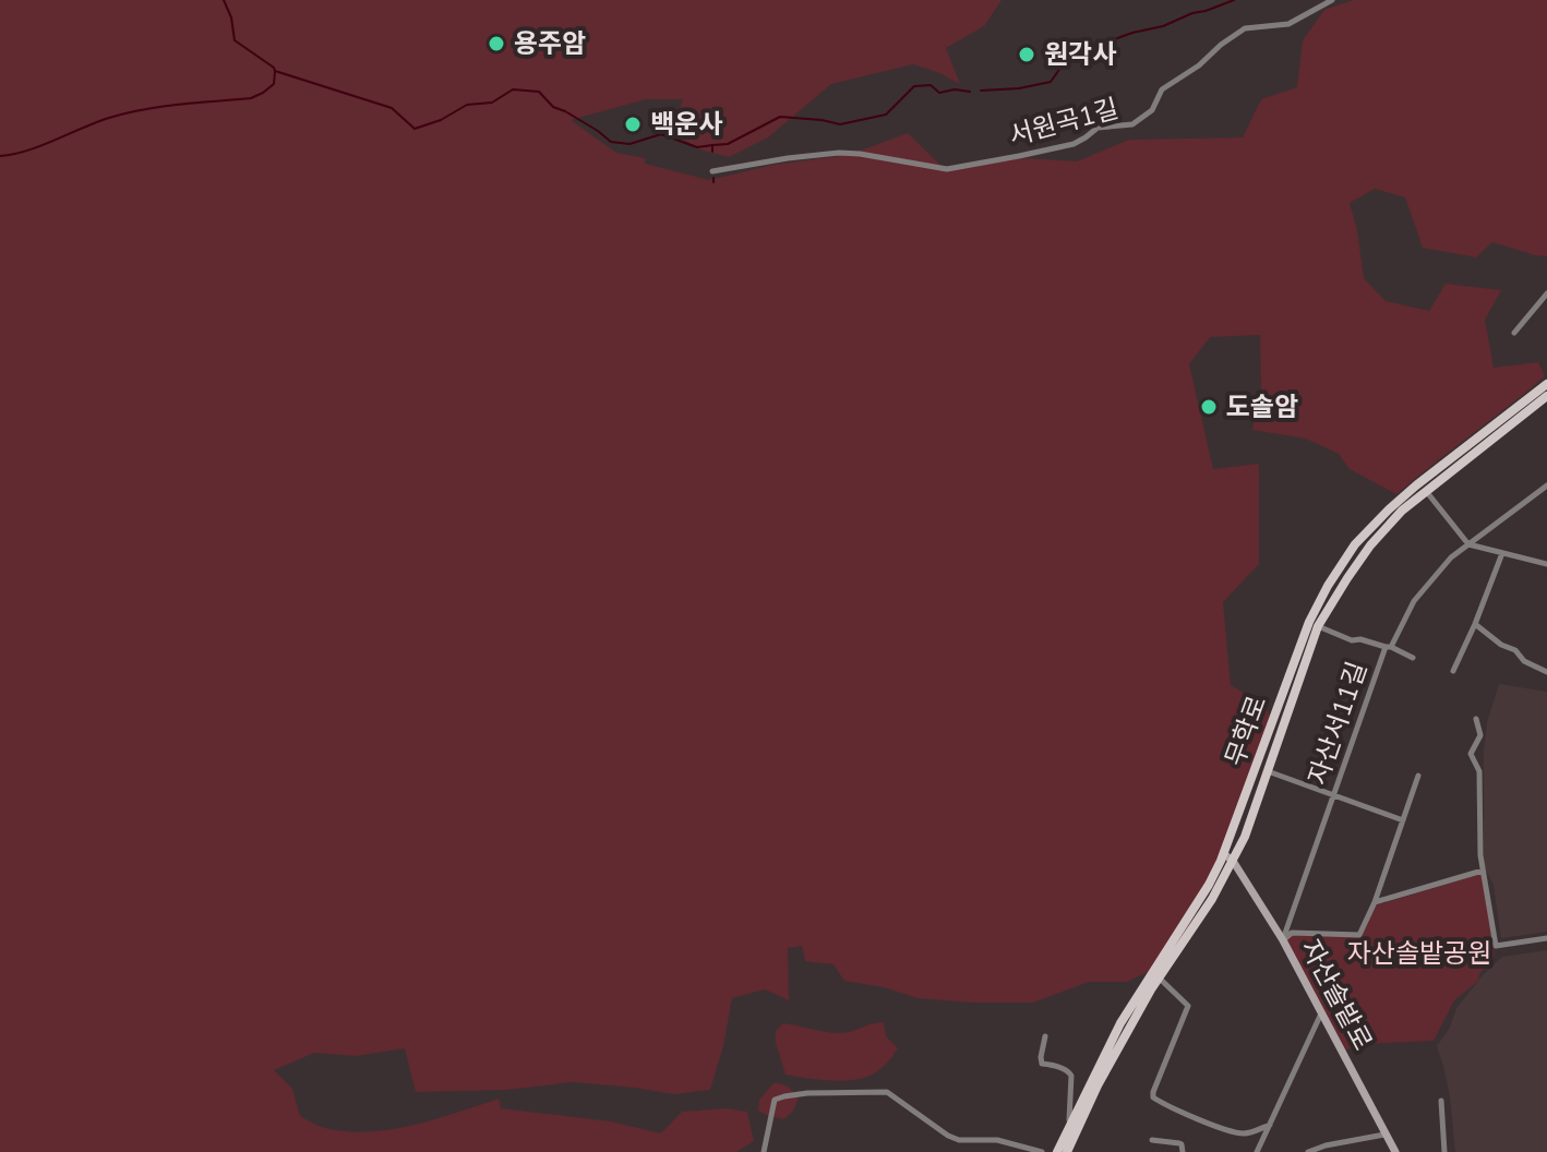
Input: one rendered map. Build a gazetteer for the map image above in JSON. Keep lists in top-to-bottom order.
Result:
{
  "streets": {
    "main road": ["무학로", "자산솔밭로"],
    "street": ["서원곡1길", "자산서11길"]
  },
  "crossings": [
    ["자산서11길", "자산솔밭로"],
    ["무학로", "자산솔밭로"]
  ],
  "parks": ["자산솔밭공원"],
  "places": [
    "용주암",
    "원각사",
    "백운사",
    "도솔암"
  ]
}
